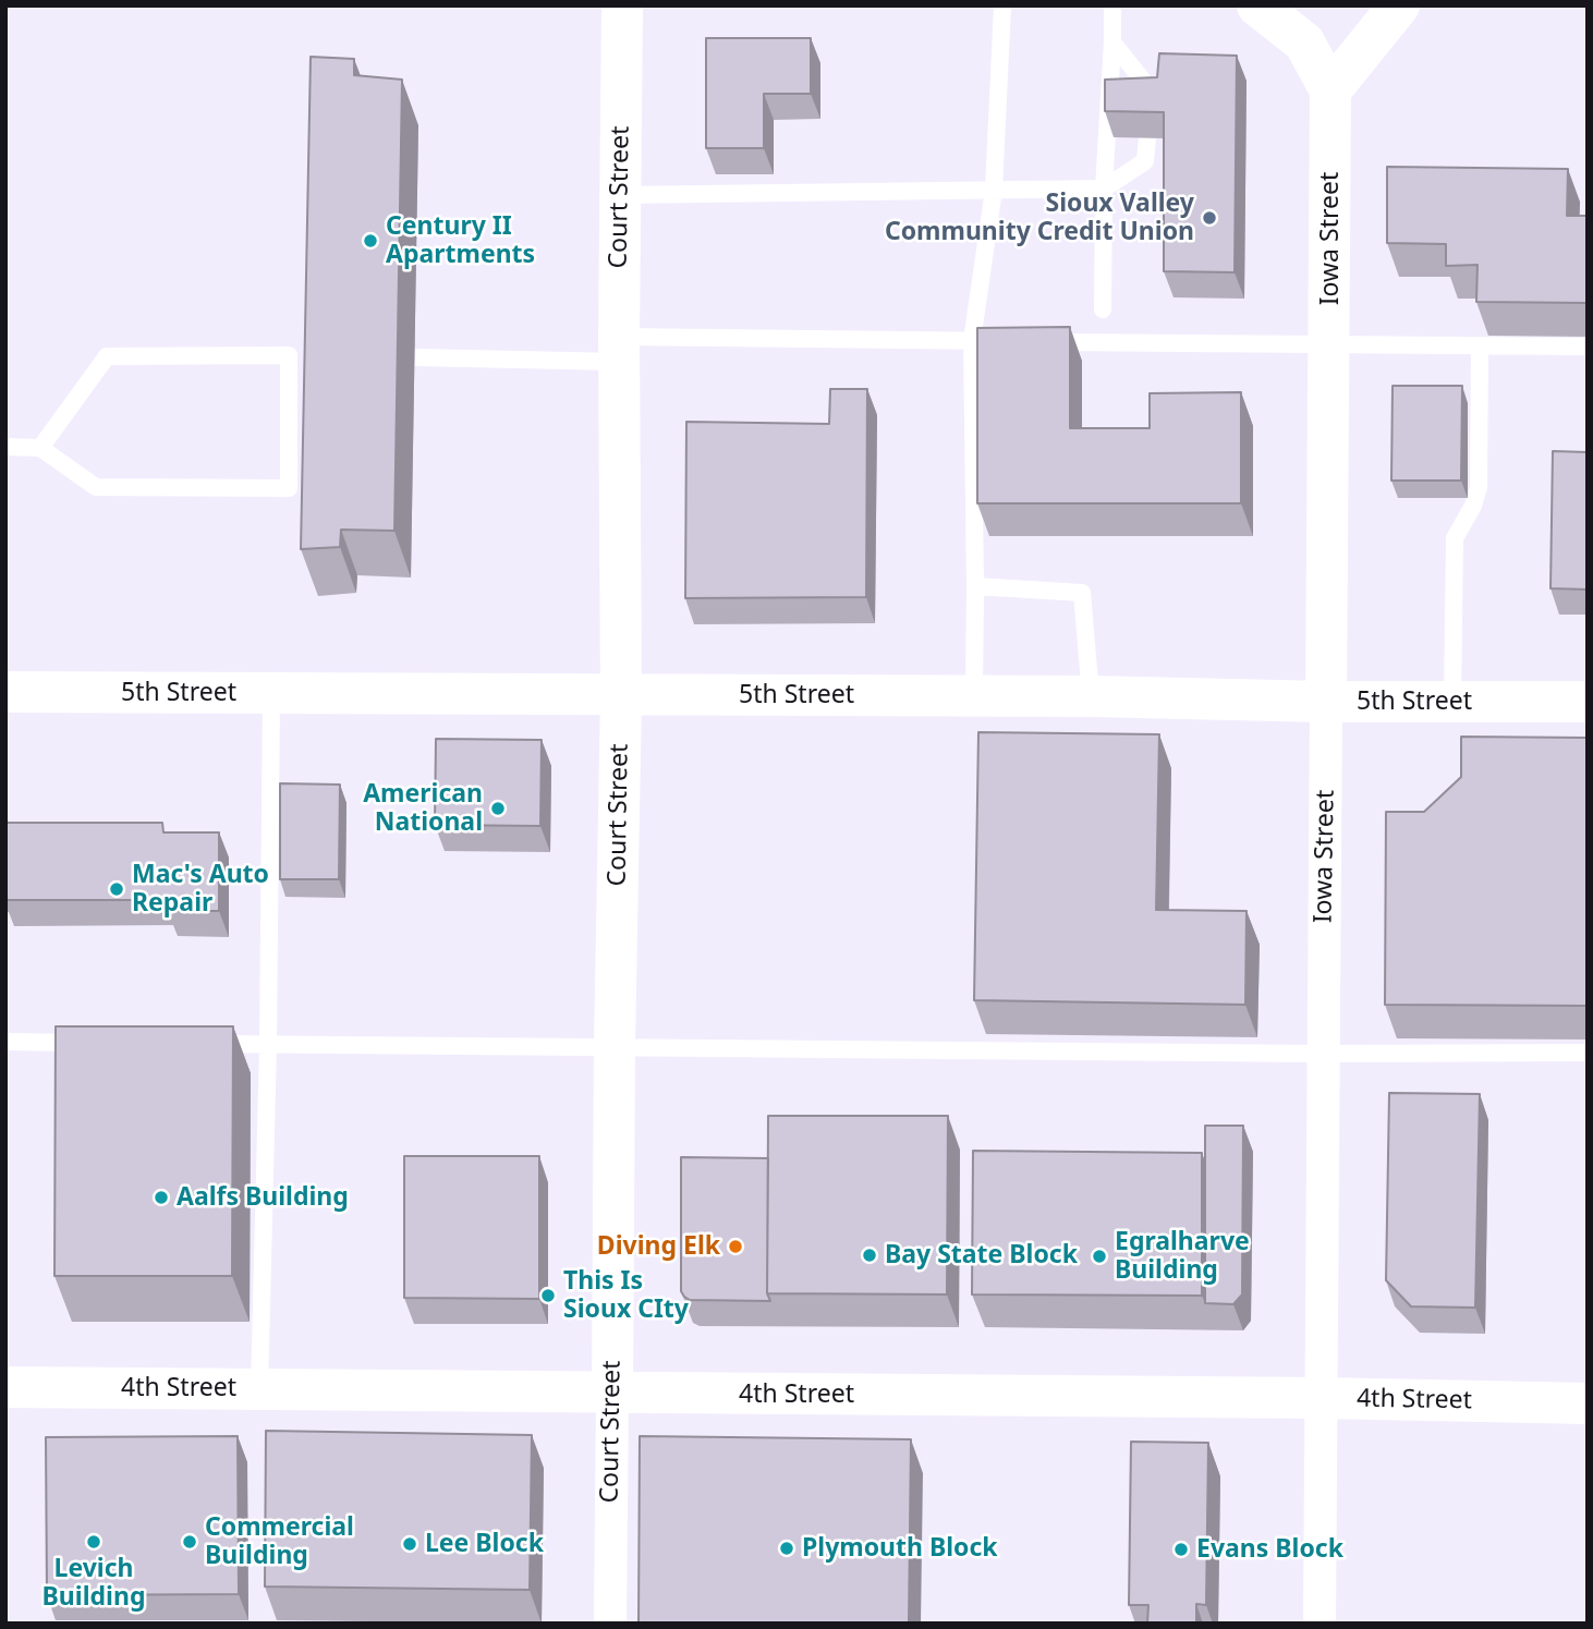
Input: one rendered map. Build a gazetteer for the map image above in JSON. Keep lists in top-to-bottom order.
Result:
{
  "streets": {
    "main road": [
      "Court Street",
      "Iowa Street",
      "5th Street",
      "4th Street"
    ]
  },
  "crossings": [
    ["Court Street", "5th Street"],
    ["Court Street", "4th Street"],
    ["Iowa Street", "5th Street"],
    ["Iowa Street", "4th Street"]
  ],
  "places": [
    "Sioux Valley Community Credit Union",
    "Century II Apartments",
    "American National",
    "Mac's Auto Repair",
    "Aalfs Building",
    "Diving Elk",
    "Bay State Block",
    "Egralharve Building",
    "This Is Sioux CIty",
    "Levich Building",
    "Commercial Building",
    "Lee Block",
    "Plymouth Block",
    "Evans Block"
  ]
}
